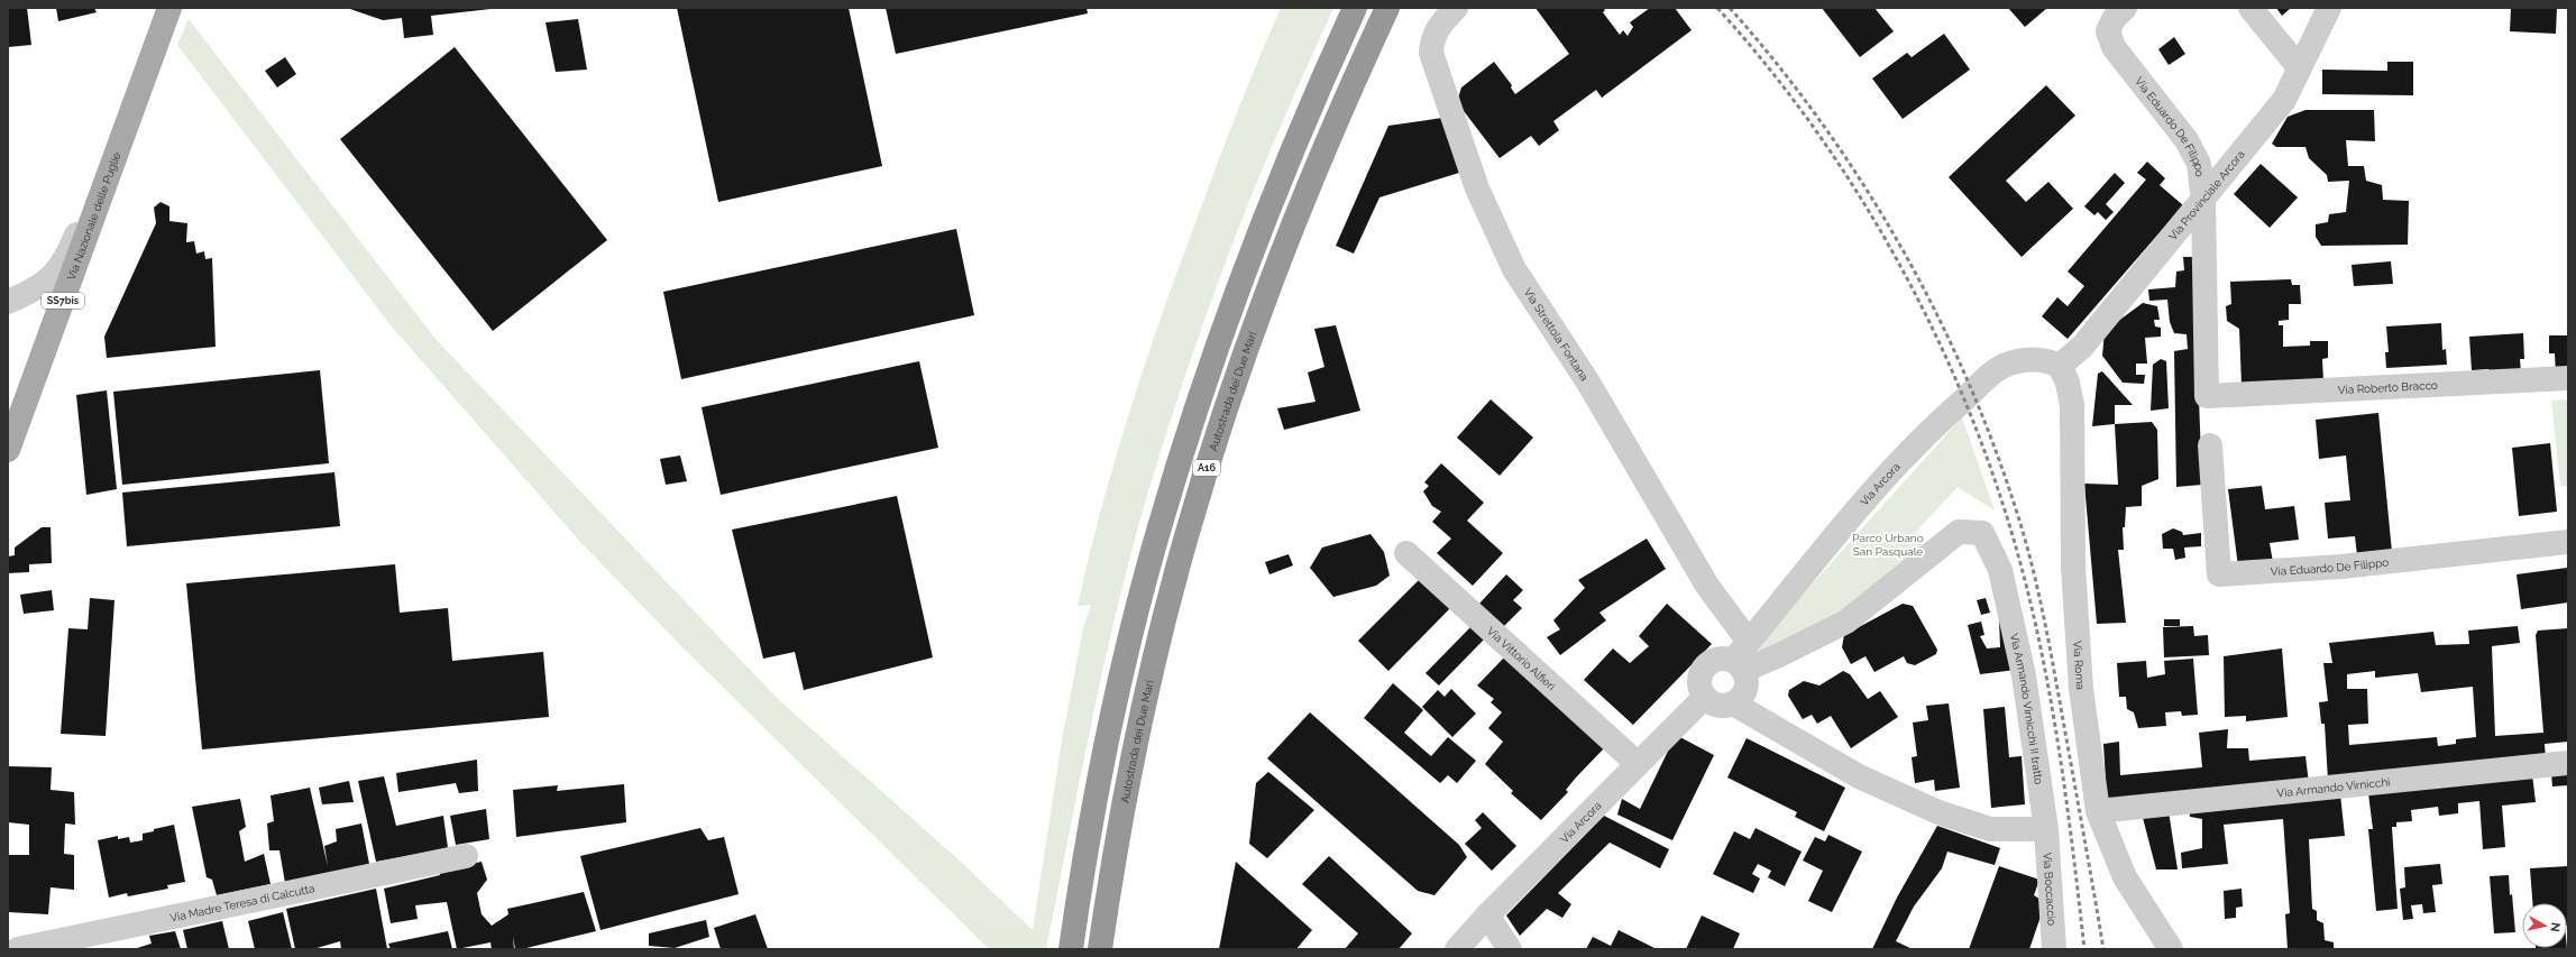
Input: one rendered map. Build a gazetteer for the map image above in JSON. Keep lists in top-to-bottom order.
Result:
{
  "streets": {
    "highway": ["Autostrada dei Due Mari", "A16"],
    "main road": ["Via Nazionale delle Puglie", "SS7bis"],
    "street": [
      "Via Eduardo De Filippo",
      "Via Provinciale Arcora",
      "Via Strettola Fontana",
      "Via Roberto Bracco",
      "Via Arcora",
      "Via Vittorio Alfieri",
      "Via Roma",
      "Via Armando Virnicchi II tratto",
      "Via Armando Virnicchi",
      "Via Boccaccio",
      "Via Madre Teresa di Calcutta"
    ]
  },
  "crossings": [
    ["Via Eduardo De Filippo", "Via Provinciale Arcora"],
    ["Via Eduardo De Filippo", "Via Roberto Bracco"],
    ["Via Provinciale Arcora", "Via Arcora"],
    ["Via Provinciale Arcora", "Via Roma"],
    ["Via Strettola Fontana", "Via Arcora"],
    ["Via Strettola Fontana", "Via Armando Virnicchi II tratto"],
    ["Via Arcora", "Via Vittorio Alfieri"],
    ["Via Arcora", "Via Roma"],
    ["Via Arcora", "Via Armando Virnicchi II tratto"],
    ["Via Roma", "Via Armando Virnicchi"],
    ["Via Armando Virnicchi II tratto", "Via Boccaccio"]
  ],
  "parks": ["Parco Urbano San Pasquale"],
  "north": "right"
}
